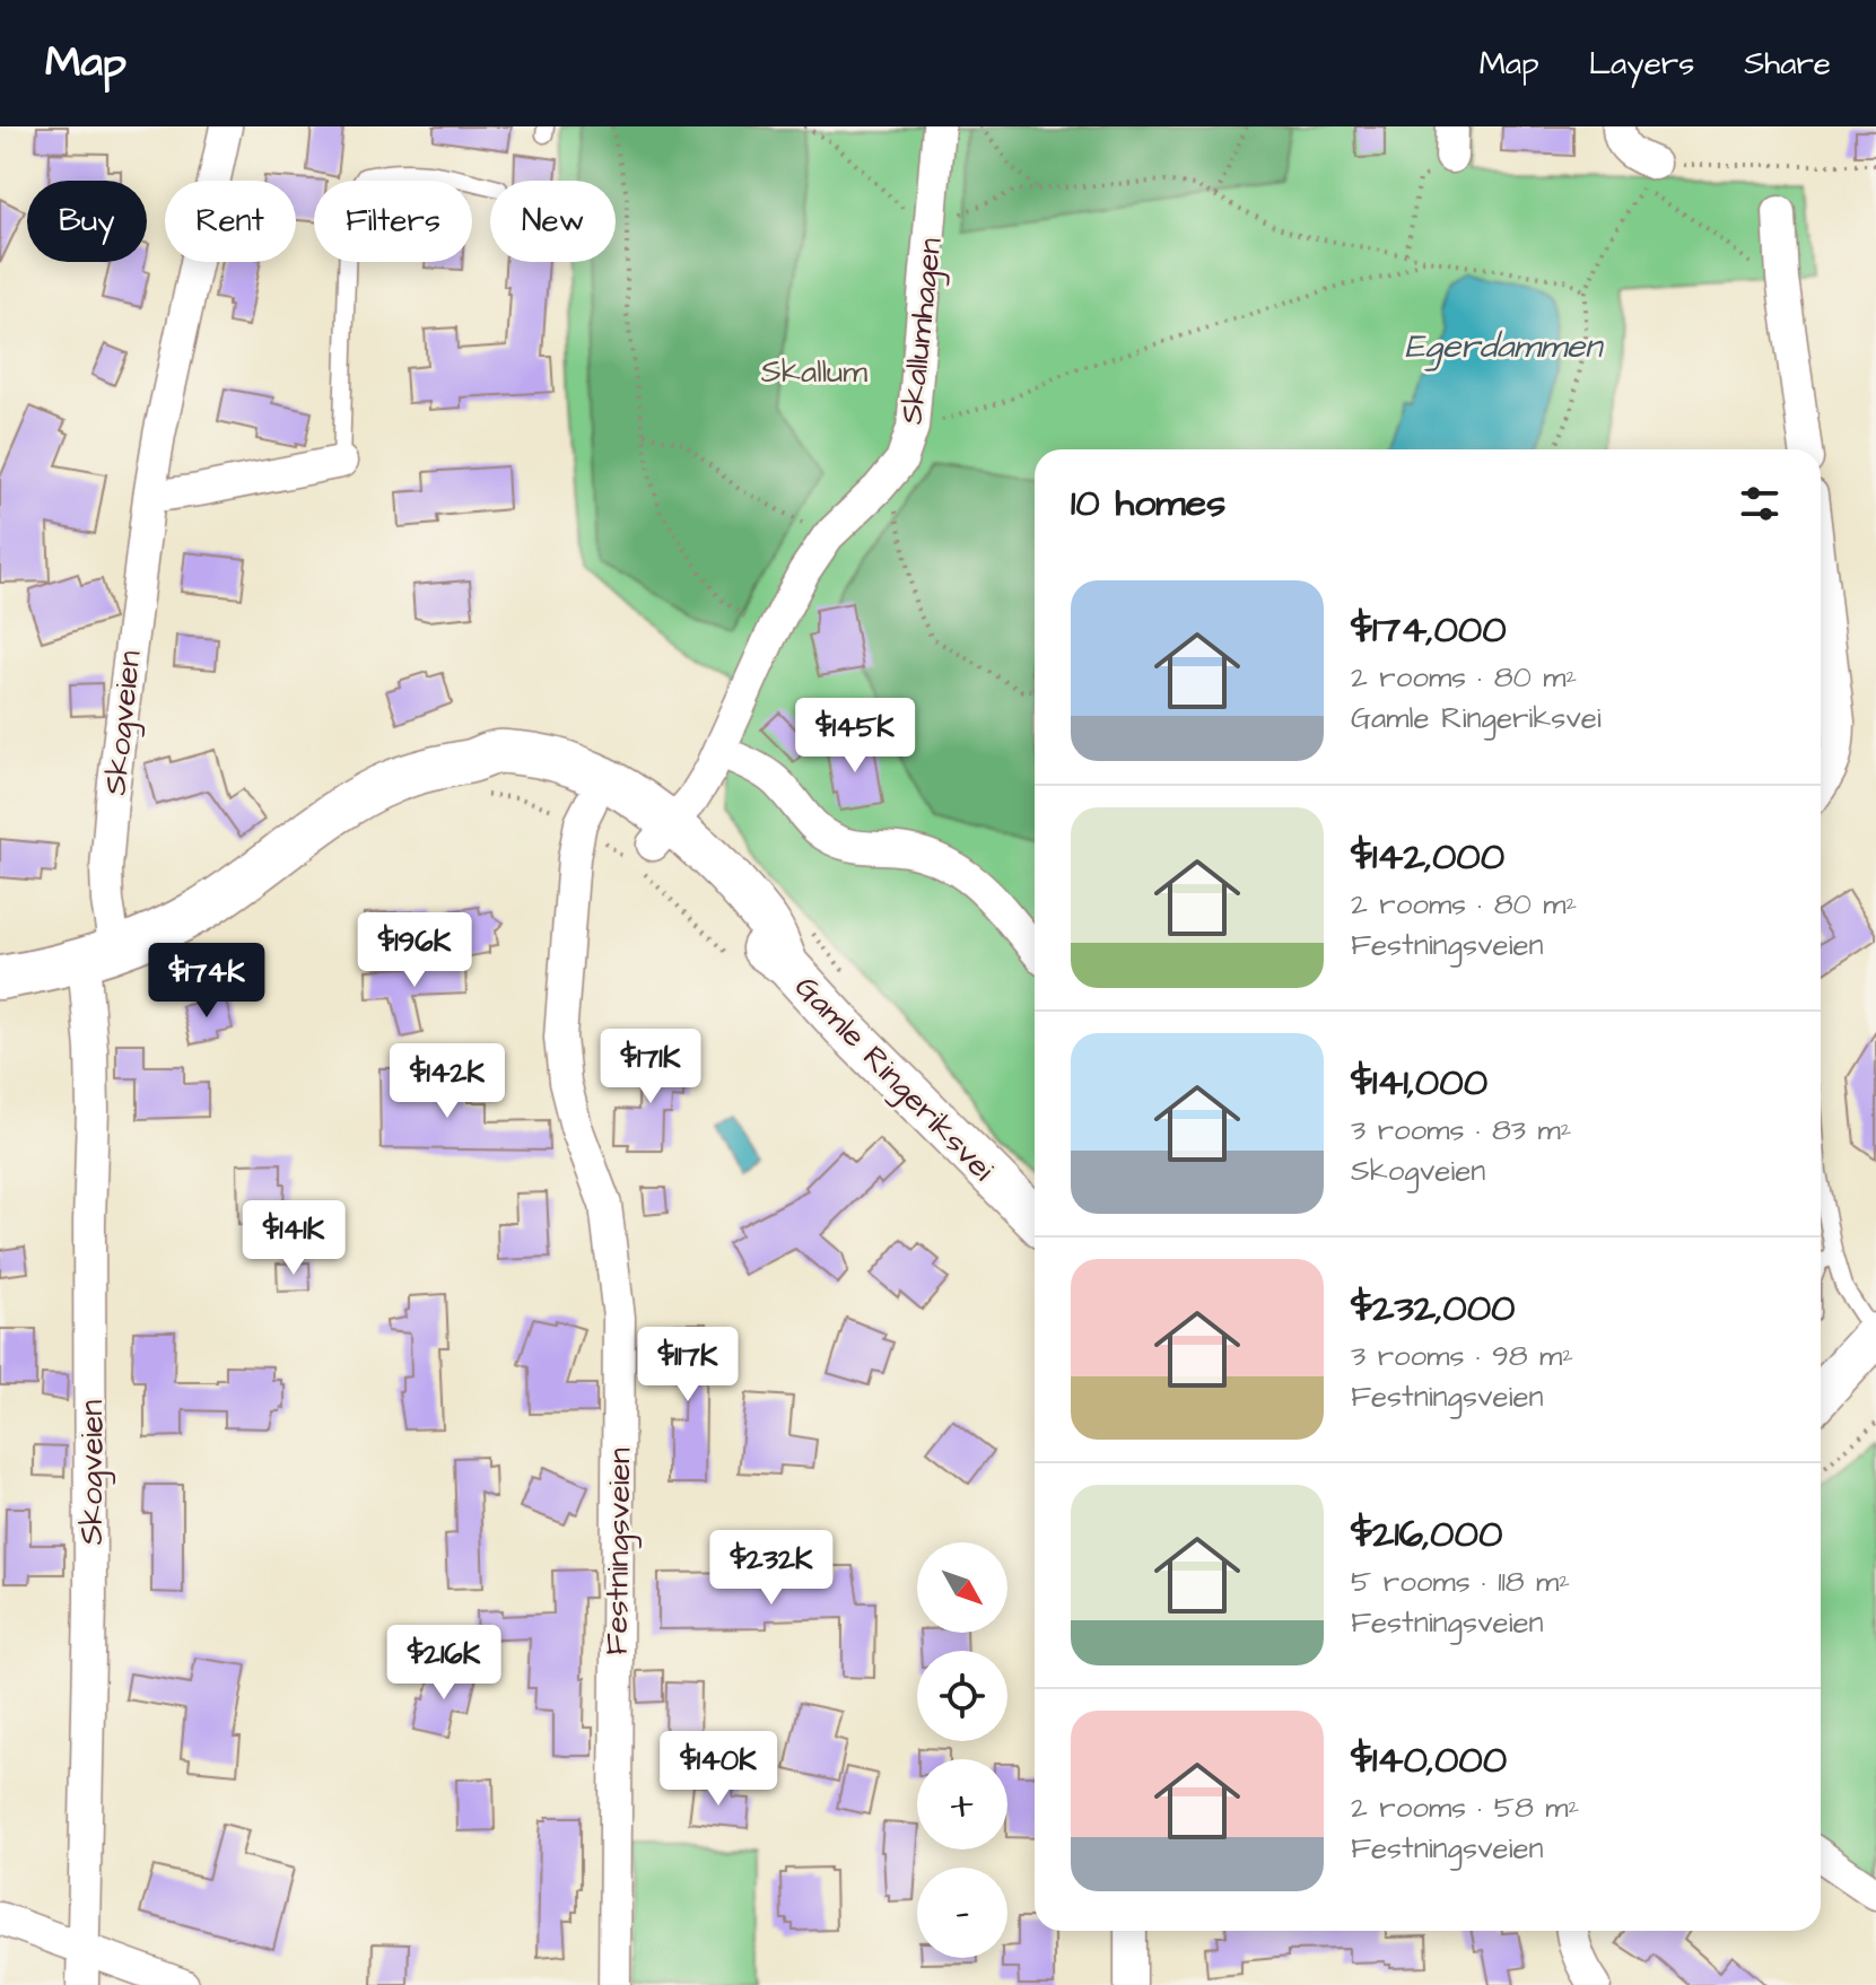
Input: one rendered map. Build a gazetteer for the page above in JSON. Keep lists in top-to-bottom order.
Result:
{
  "streets": {
    "main road": ["Gamle Ringeriksvei"],
    "street": ["Skallumhagen", "Skogveien", "Festningsveien"]
  },
  "crossings": [
    ["Skallumhagen", "Gamle Ringeriksvei"],
    ["Skogveien", "Gamle Ringeriksvei"],
    ["Gamle Ringeriksvei", "Festningsveien"]
  ],
  "water": ["Egerdammen"],
  "parks": ["Skallum"],
  "north": "bottom right",
  "page": {
    "header": "Map",
    "nav": ["Map", "Layers", "Share"],
    "chip": [
      "Buy",
      "Rent",
      "Filters",
      "New"
    ],
    "heading": "10 homes",
    "list": [
      {
        "name": "$174,000",
        "note": "2 rooms · 80 m² · Gamle Ringeriksvei"
      },
      {
        "name": "$142,000",
        "note": "2 rooms · 80 m² · Festningsveien"
      },
      {
        "name": "$141,000",
        "note": "3 rooms · 83 m² · Skogveien"
      },
      {
        "name": "$232,000",
        "note": "3 rooms · 98 m² · Festningsveien"
      },
      {
        "name": "$216,000",
        "note": "5 rooms · 118 m² · Festningsveien"
      },
      {
        "name": "$140,000",
        "note": "2 rooms · 58 m² · Festningsveien"
      }
    ],
    "price": [
      "$145K",
      "$196K",
      "$174K",
      "$171K",
      "$142K",
      "$141K",
      "$117K",
      "$232K",
      "$216K",
      "$140K"
    ],
    "map_buttons": ["+", "−"]
  }
}
